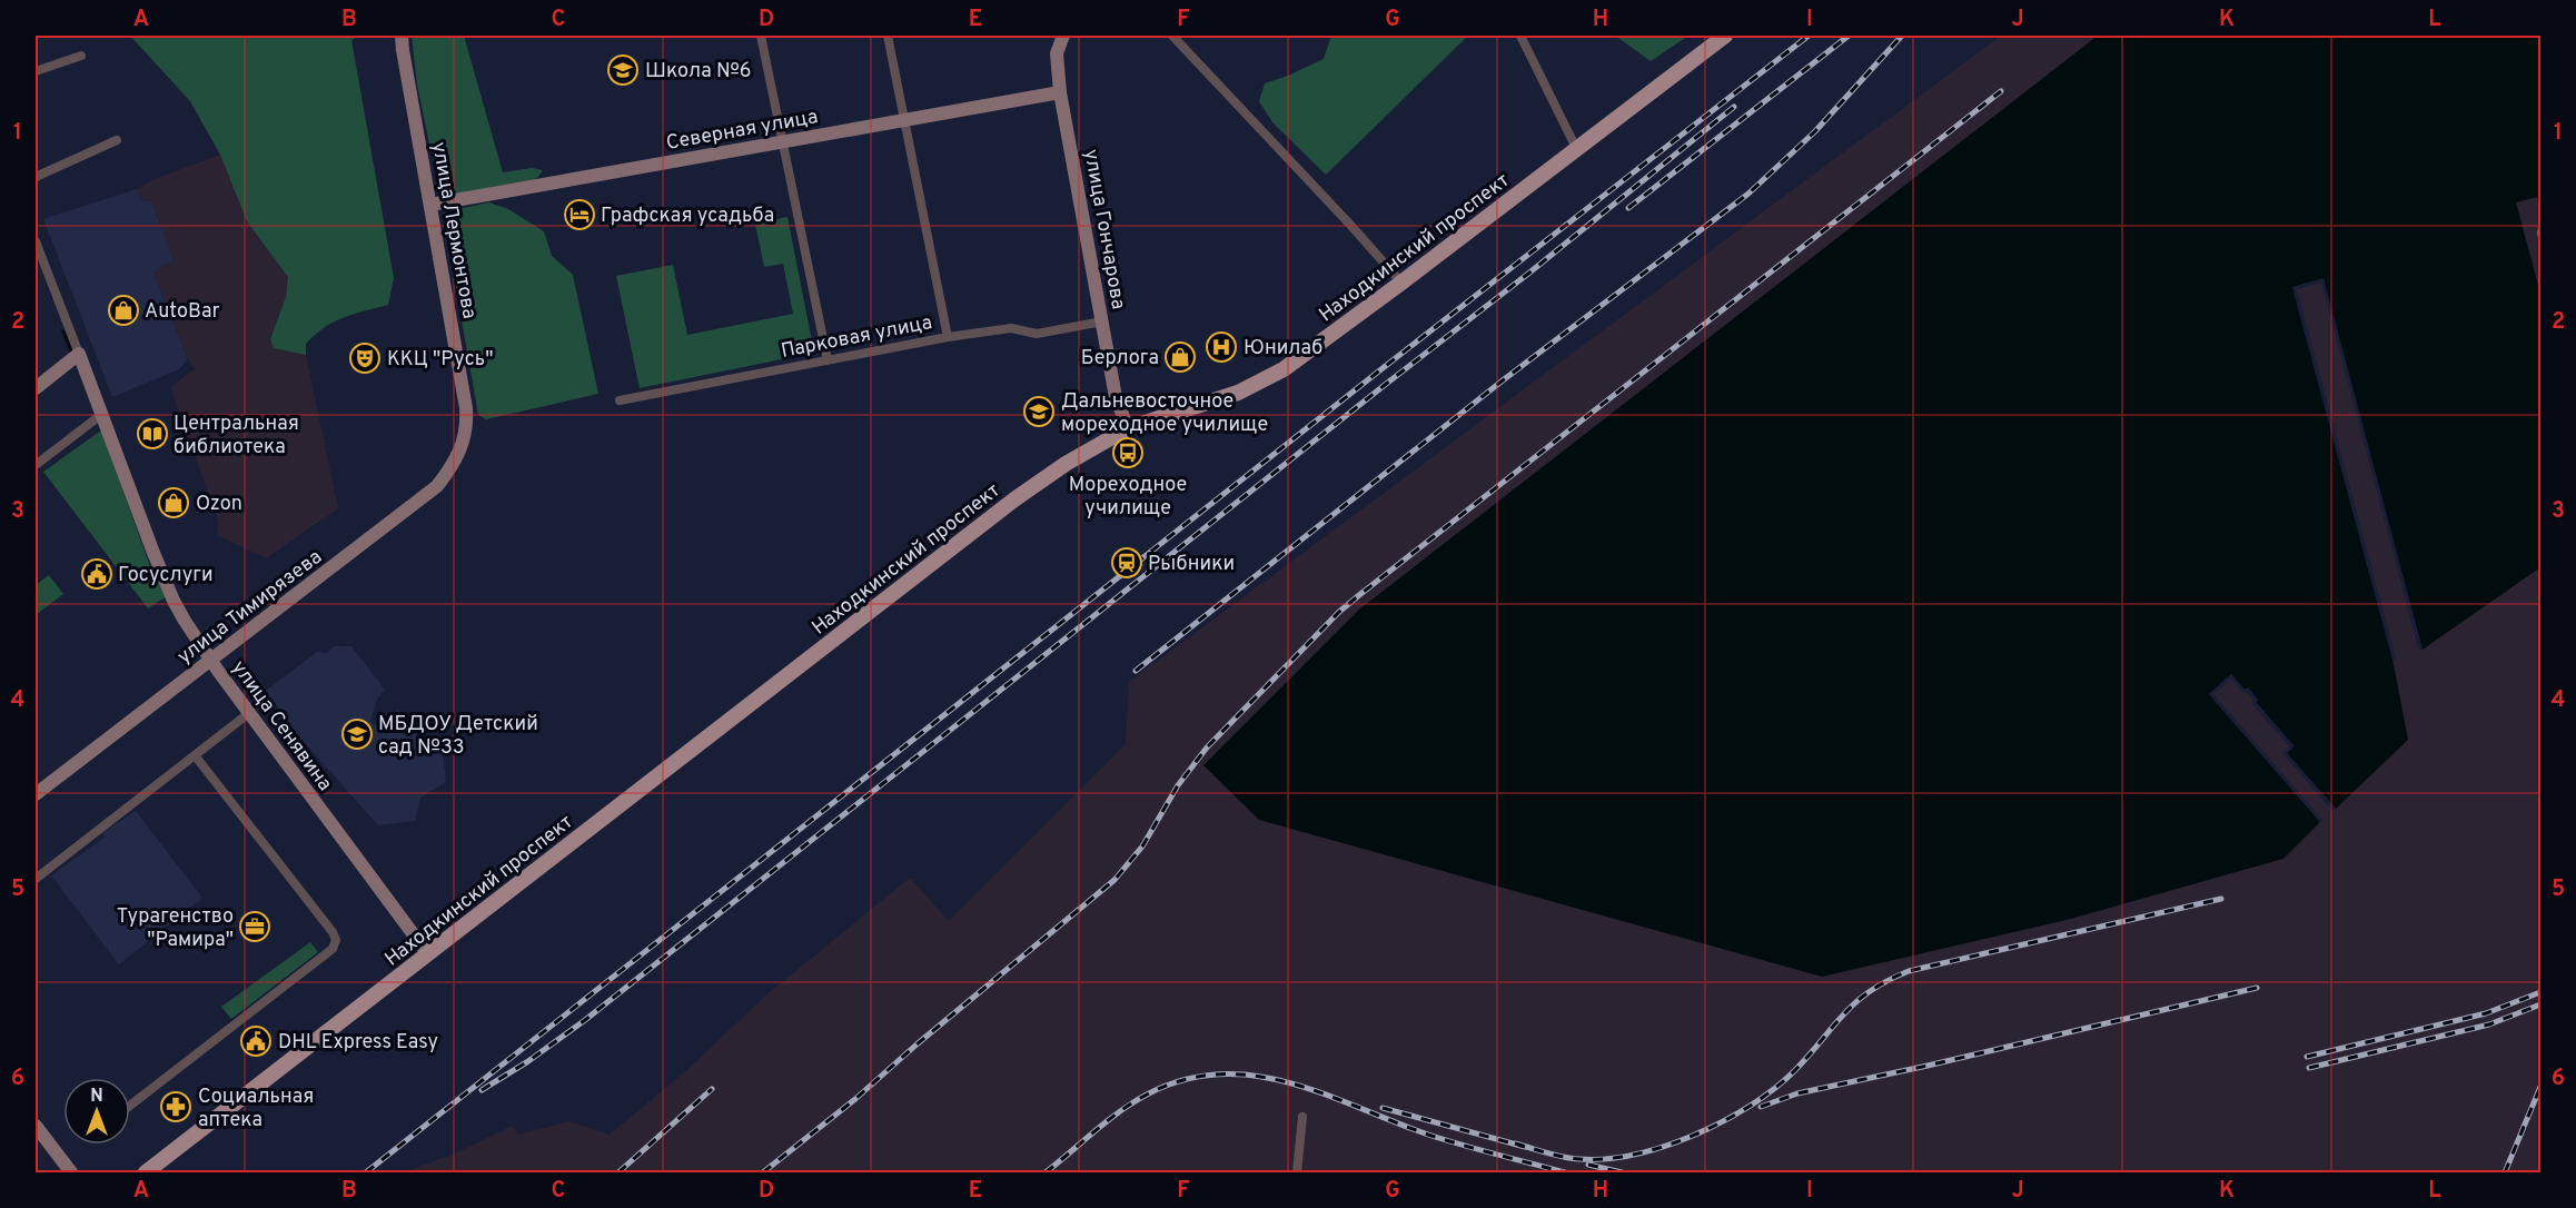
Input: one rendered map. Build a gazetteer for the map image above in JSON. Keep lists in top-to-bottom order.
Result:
{
  "streets": {
    "main road": ["Находкинский проспект"],
    "street": [
      "Северная улица",
      "улица Гончарова",
      "улица Лермонтова",
      "Парковая улица",
      "улица Тимирязева",
      "улица Сенявина"
    ]
  },
  "crossings": [
    ["Северная улица", "улица Гончарова"],
    ["Северная улица", "улица Лермонтова"],
    ["улица Гончарова", "Находкинский проспект"],
    ["улица Гончарова", "Парковая улица"],
    ["улица Лермонтова", "улица Тимирязева"],
    ["Находкинский проспект", "улица Сенявина"],
    ["улица Тимирязева", "улица Сенявина"]
  ],
  "places": {
    "school or university": ["Школа №6", "Дальневосточное мореходное училище", "МБДОУ Детский сад №33"],
    "hotel": ["Графская усадьба"],
    "shop": ["AutoBar", "Берлога", "Ozon"],
    "hospital": ["Юнилаб"],
    "theatre": ["ККЦ \"Русь\""],
    "library": ["Центральная библиотека"],
    "bus stop": ["Мореходное училище"],
    "station": ["Рыбники"],
    "public building": ["Госуслуги", "DHL Express Easy"],
    "office": ["Турагенство \"Рамира\""],
    "pharmacy": ["Социальная аптека"]
  },
  "north": "top",
  "grid": {
    "columns": [
      "A",
      "B",
      "C",
      "D",
      "E",
      "F",
      "G",
      "H",
      "I",
      "J",
      "K",
      "L"
    ],
    "rows": [
      "1",
      "2",
      "3",
      "4",
      "5",
      "6"
    ]
  }
}
